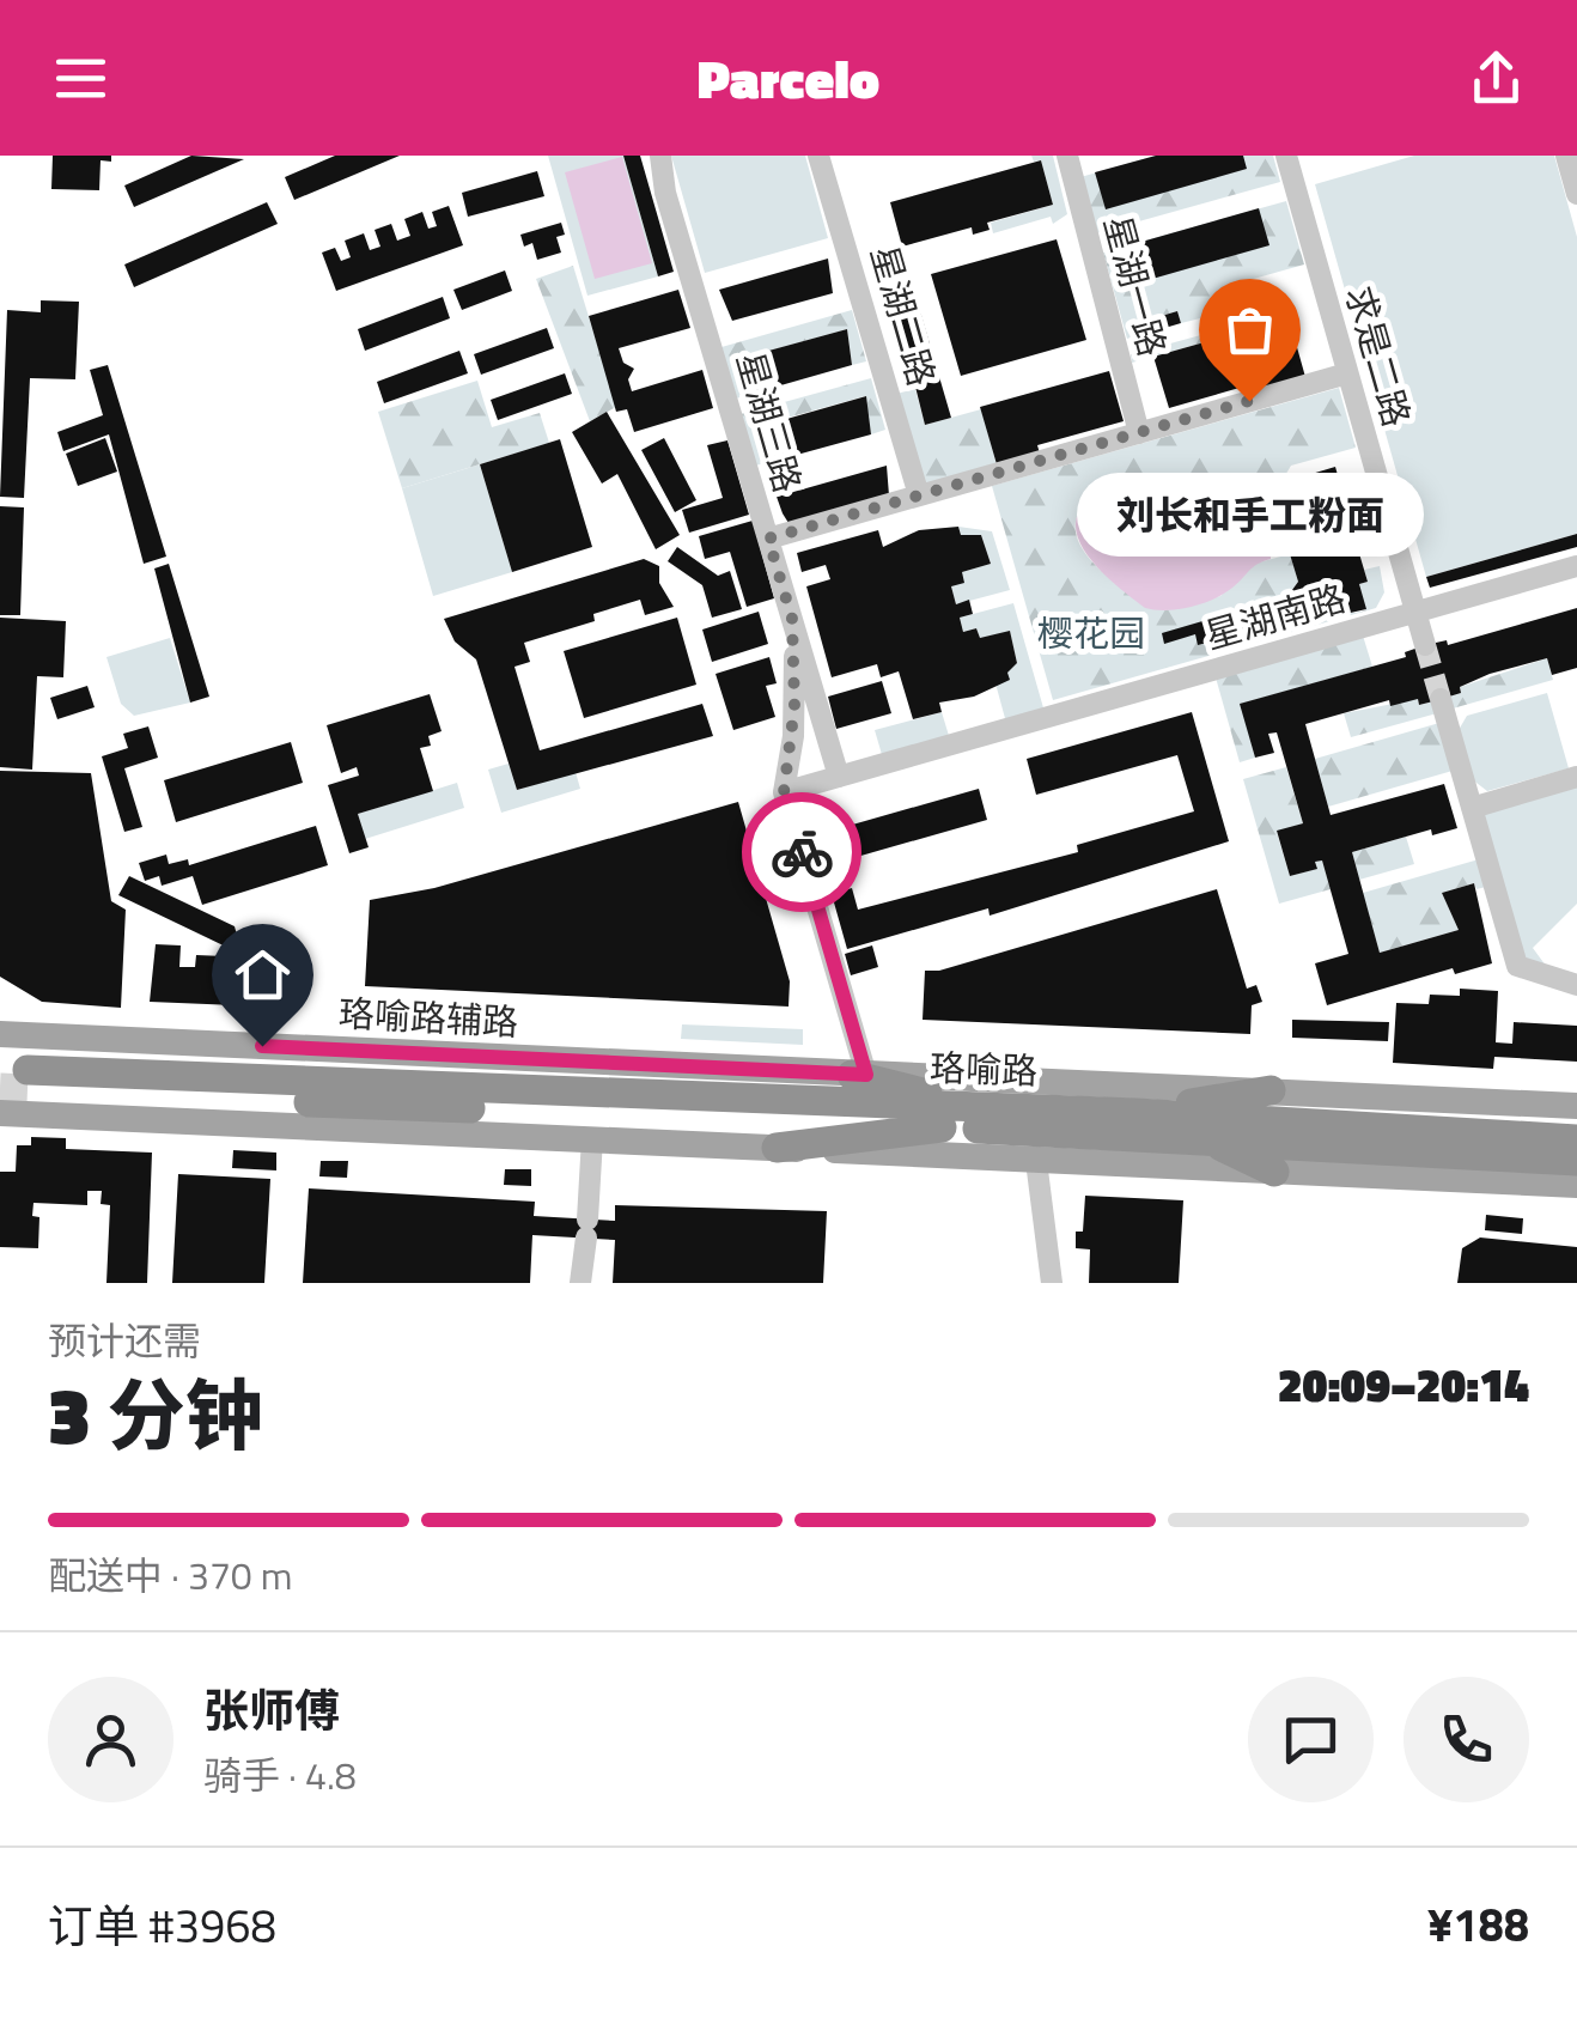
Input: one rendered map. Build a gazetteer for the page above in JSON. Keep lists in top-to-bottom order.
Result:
{
  "streets": {
    "highway": ["珞喻路"],
    "main road": ["珞喻路辅路"],
    "street": [
      "星湖一路",
      "星湖二路",
      "求是二路",
      "星湖三路",
      "星湖南路"
    ]
  },
  "crossings": [
    ["求是二路", "星湖南路"],
    ["星湖三路", "星湖南路"]
  ],
  "parks": ["樱花园"],
  "places": ["刘长和手工粉面"],
  "page": {
    "header": "Parcelo",
    "bubble": "刘长和手工粉面",
    "heading": ["3 分钟", "预计还需", "20:09–20:14"],
    "panel": [
      "张师傅",
      "骑手 · 4.8",
      "订单 #3968",
      "¥188"
    ],
    "bar": "配送中 · 370 m"
  }
}
